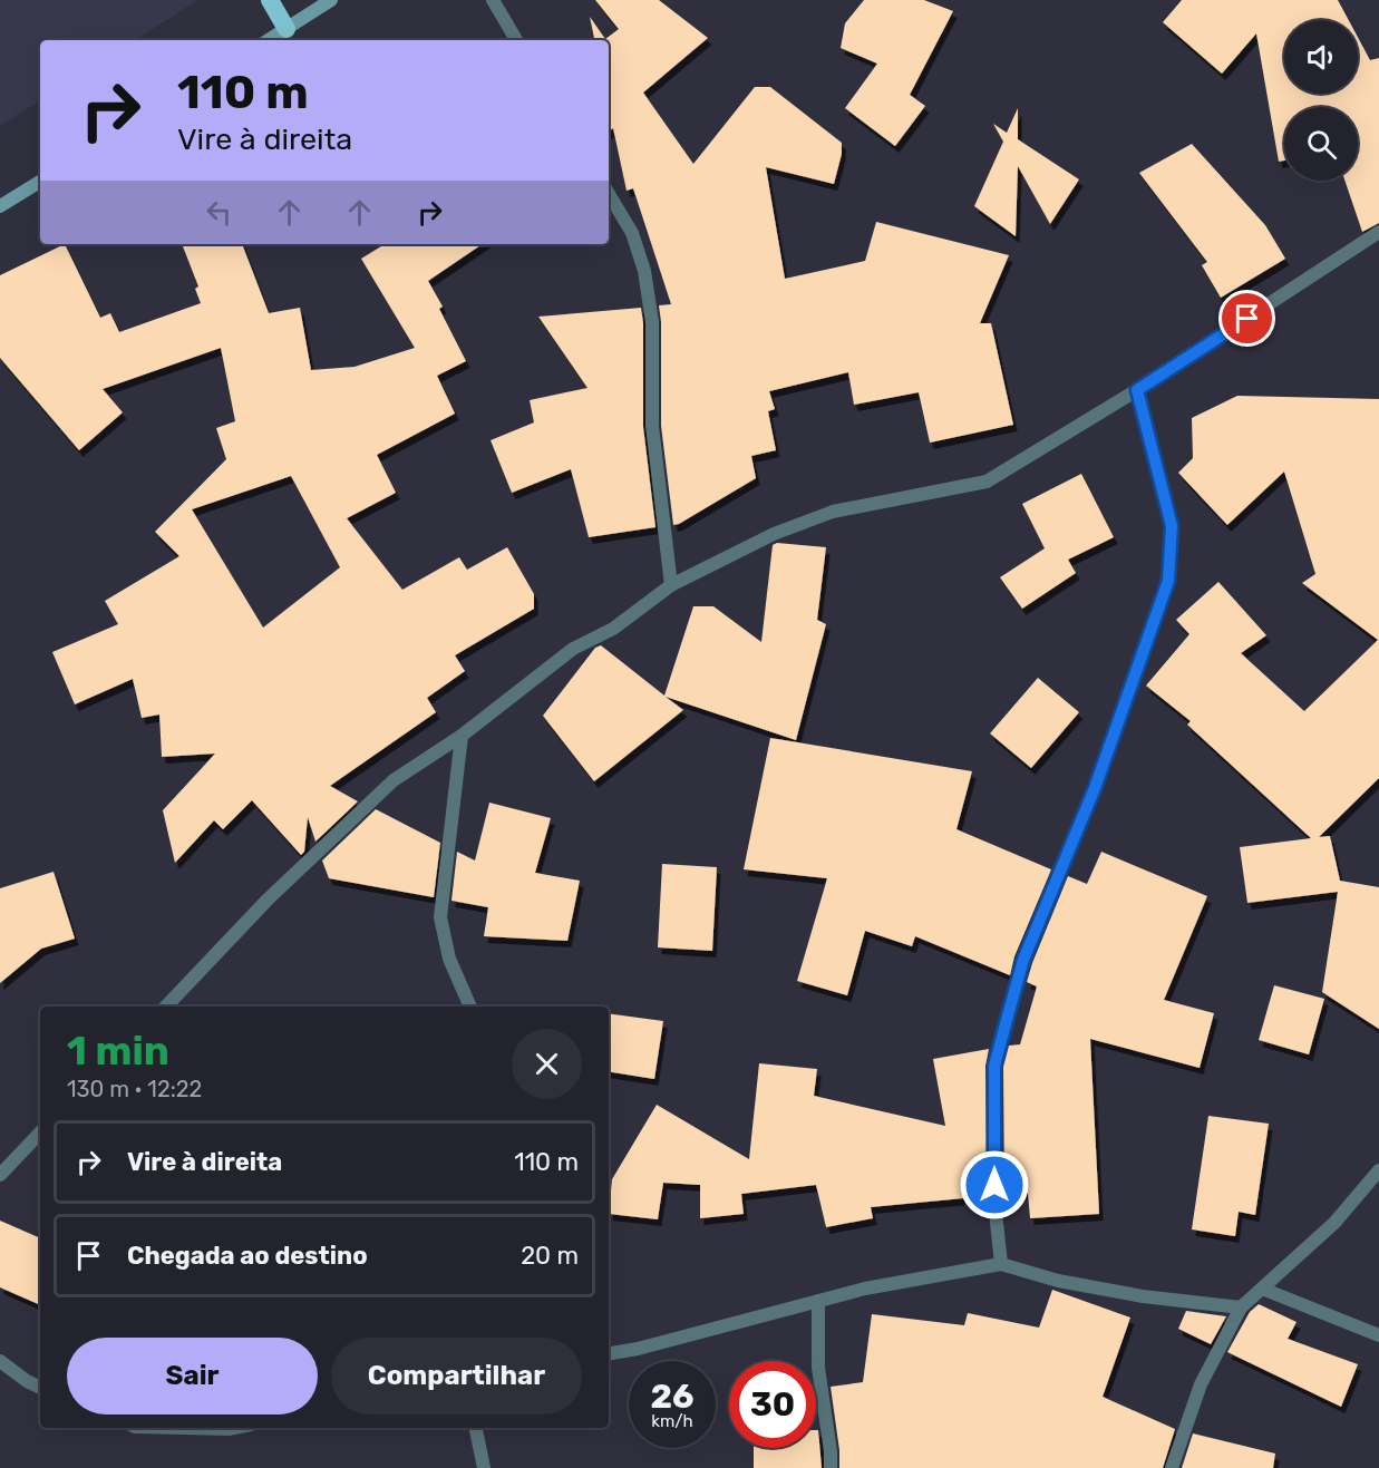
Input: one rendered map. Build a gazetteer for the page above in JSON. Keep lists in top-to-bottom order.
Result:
{
  "page": {
    "turn": ["110 m", "Vire à direita"],
    "heading": ["1 min", "130 m · 12:22"],
    "list": [
      {
        "name": "Vire à direita",
        "value": "110 m"
      },
      {
        "name": "Chegada ao destino",
        "value": "20 m"
      }
    ],
    "buttons": ["Sair", "Compartilhar"],
    "speed": "26 km/h",
    "limit": "30"
  }
}
